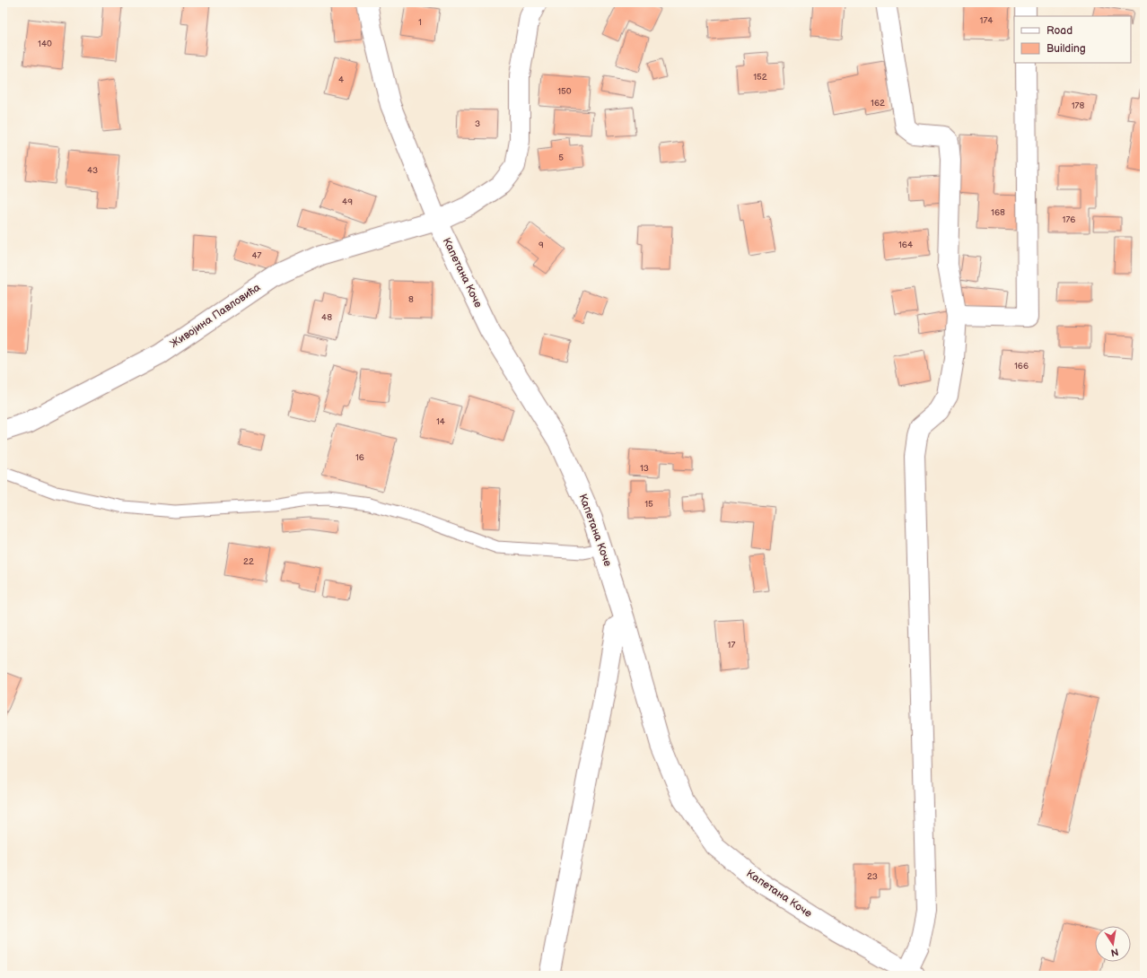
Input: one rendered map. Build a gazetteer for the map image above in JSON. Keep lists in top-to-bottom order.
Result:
{
  "streets": {
    "street": ["Капетана Коче", "Живојина Павловића"]
  },
  "crossings": [
    ["Капетана Коче", "Живојина Павловића"]
  ],
  "house_numbers": [
    "174",
    "1",
    "140",
    "152",
    "4",
    "150",
    "162",
    "178",
    "3",
    "5",
    "43",
    "49",
    "168",
    "176",
    "9",
    "164",
    "47",
    "8",
    "48",
    "166",
    "14",
    "16",
    "13",
    "15",
    "22",
    "17",
    "23"
  ],
  "legend": ["Road", "Building"],
  "north": "bottom"
}
